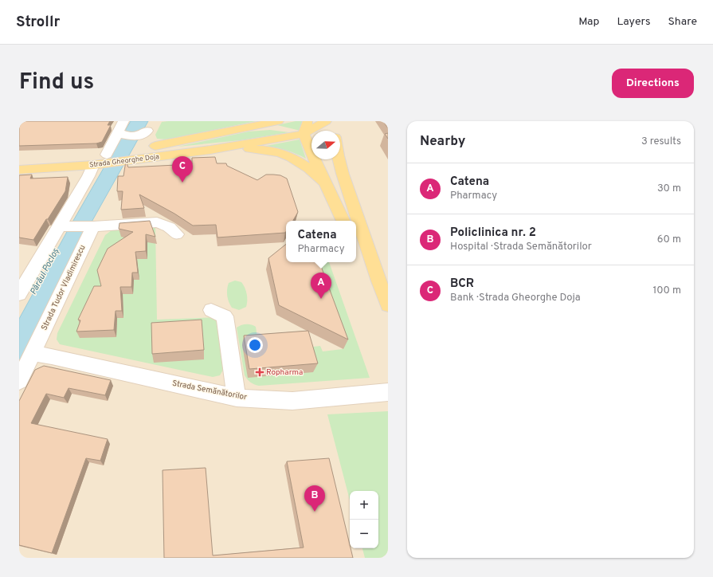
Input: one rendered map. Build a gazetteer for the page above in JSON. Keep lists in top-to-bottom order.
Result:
{
  "streets": {
    "main road": ["Strada Gheorghe Doja"],
    "street": ["Strada Tudor Vladimirescu", "Strada Semănătorilor"]
  },
  "crossings": [
    ["Strada Tudor Vladimirescu", "Strada Semănătorilor"]
  ],
  "water": ["Pârâul Pocloș"],
  "places": {
    "health": ["Ropharma"]
  },
  "north": "right",
  "page": {
    "header": "Strollr",
    "nav": ["Map", "Layers", "Share"],
    "title": "Find us",
    "buttons": "Directions",
    "heading": ["Nearby", "3 results"],
    "pins": ["C", "A", "B"],
    "list": [
      {
        "mark": "A",
        "name": "Catena",
        "note": "Pharmacy",
        "value": "30 m"
      },
      {
        "mark": "B",
        "name": "Policlinica nr. 2",
        "note": "Hospital · Strada Semănătorilor",
        "value": "60 m"
      },
      {
        "mark": "C",
        "name": "BCR",
        "note": "Bank · Strada Gheorghe Doja",
        "value": "100 m"
      }
    ],
    "popup": ["Catena", "Pharmacy"],
    "map_buttons": ["+", "−"]
  }
}
